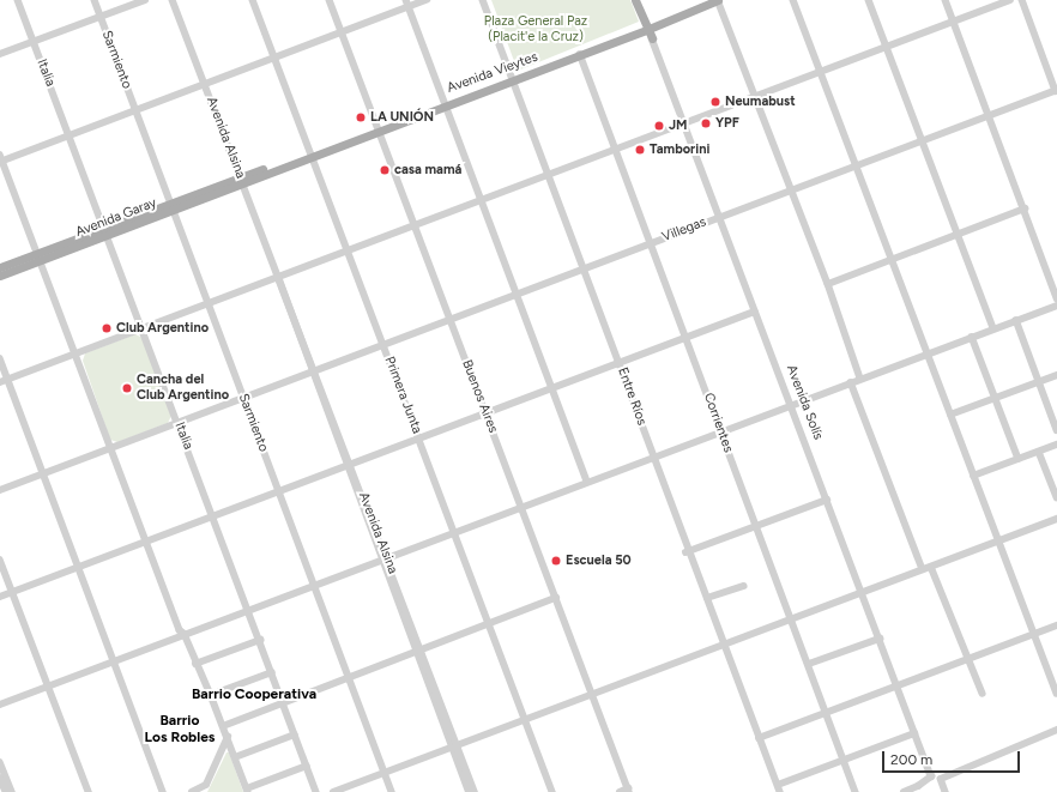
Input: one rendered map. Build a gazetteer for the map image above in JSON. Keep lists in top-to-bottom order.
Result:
{
  "streets": {
    "main road": ["Avenida Vieytes", "Avenida Garay", "Avenida Solís"],
    "street": [
      "Sarmiento",
      "Italia",
      "Avenida Alsina",
      "Villegas",
      "Primera Junta",
      "Buenos Aires",
      "Entre Ríos",
      "Corrientes"
    ]
  },
  "crossings": [
    ["Sarmiento", "Avenida Garay"],
    ["Sarmiento", "Villegas"],
    ["Italia", "Avenida Garay"],
    ["Italia", "Villegas"],
    ["Avenida Vieytes", "Avenida Alsina"],
    ["Avenida Vieytes", "Avenida Garay"],
    ["Avenida Vieytes", "Primera Junta"],
    ["Avenida Vieytes", "Buenos Aires"],
    ["Avenida Vieytes", "Entre Ríos"],
    ["Avenida Vieytes", "Avenida Solís"],
    ["Avenida Vieytes", "Corrientes"],
    ["Avenida Alsina", "Avenida Garay"],
    ["Avenida Alsina", "Villegas"],
    ["Villegas", "Primera Junta"],
    ["Villegas", "Buenos Aires"],
    ["Villegas", "Entre Ríos"],
    ["Villegas", "Avenida Solís"],
    ["Villegas", "Corrientes"]
  ],
  "districts": ["Barrio Cooperativa", "Barrio Los Robles"],
  "parks": ["Plaza General Paz (Placit'e la Cruz)"],
  "places": [
    "Neumabust",
    "LA UNIÓN",
    "YPF",
    "JM",
    "Tamborini",
    "casa mamá",
    "Club Argentino",
    "Cancha del Club Argentino",
    "Escuela 50"
  ],
  "scale_bar": "200 m"
}
